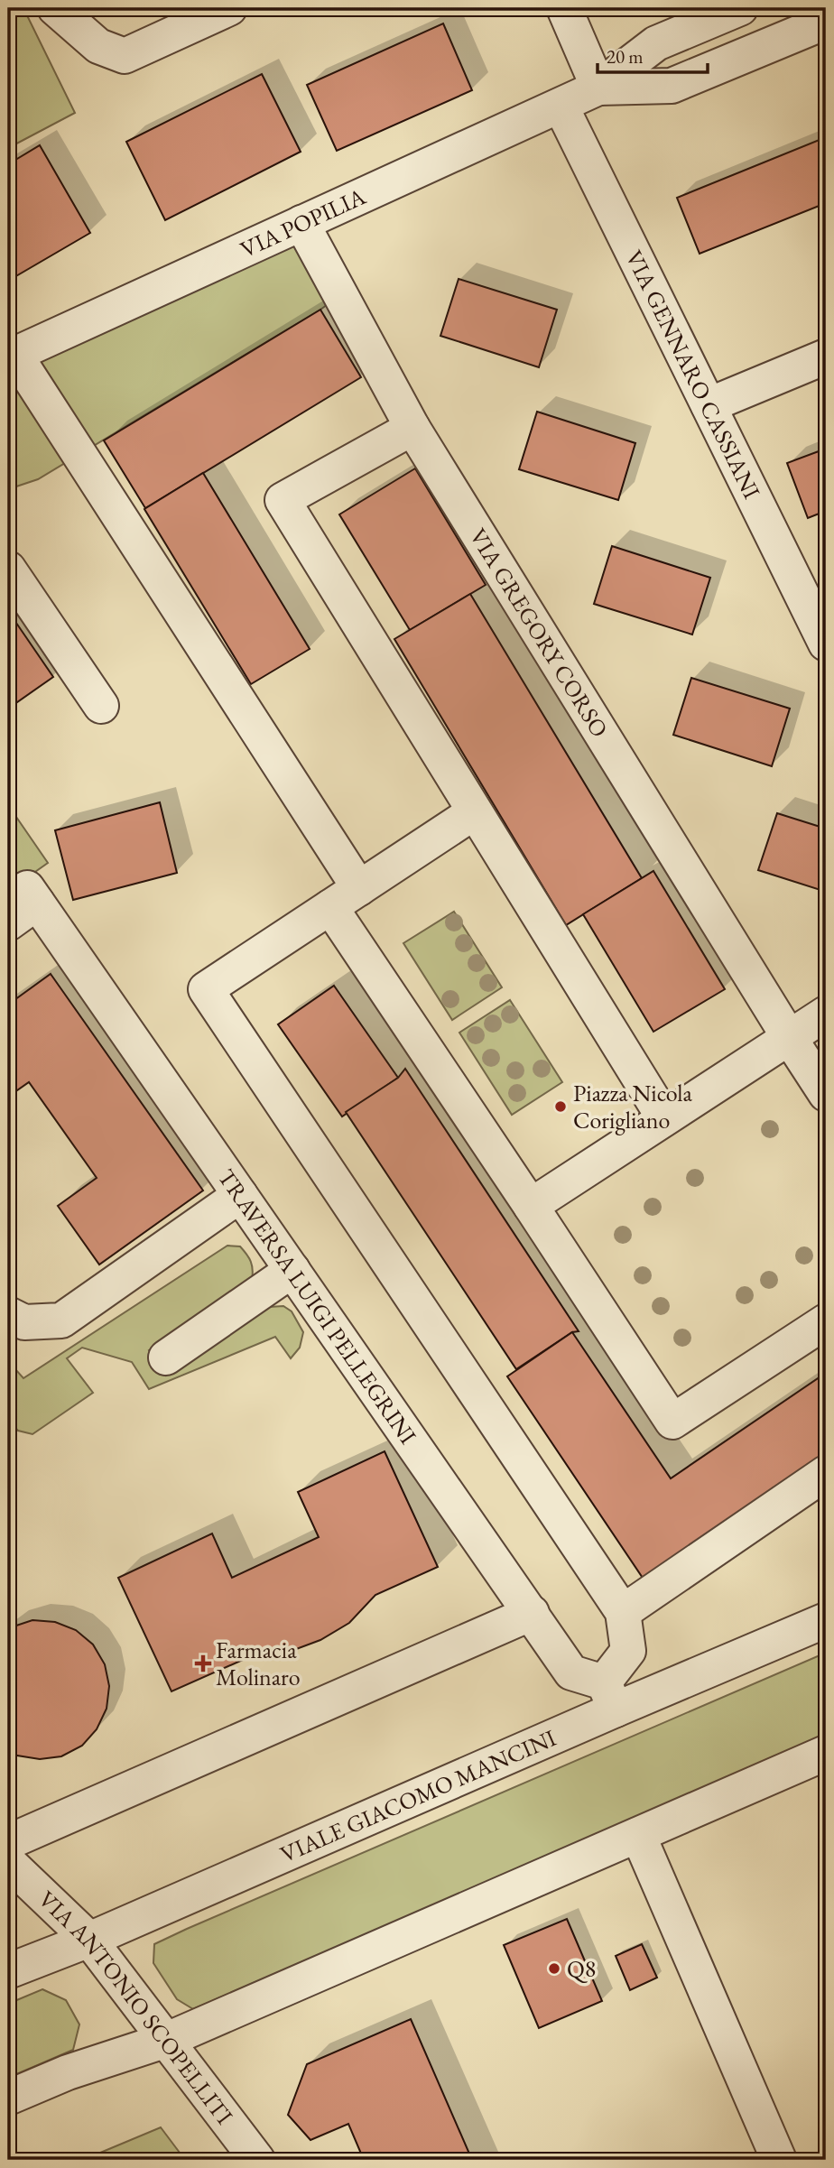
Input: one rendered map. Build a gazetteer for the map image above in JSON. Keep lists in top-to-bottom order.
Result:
{
  "streets": {
    "street": [
      "VIA POPILIA",
      "VIA GENNARO CASSIANI",
      "VIA GREGORY CORSO",
      "TRAVERSA LUIGI PELLEGRINI",
      "VIALE GIACOMO MANCINI",
      "VIA ANTONIO SCOPELLITI"
    ]
  },
  "crossings": [
    ["VIA POPILIA", "VIA GENNARO CASSIANI"],
    ["VIA POPILIA", "VIA GREGORY CORSO"],
    ["TRAVERSA LUIGI PELLEGRINI", "VIALE GIACOMO MANCINI"],
    ["VIALE GIACOMO MANCINI", "VIA ANTONIO SCOPELLITI"]
  ],
  "places": {
    "other": ["Piazza Nicola Corigliano", "Q8"],
    "health": ["Farmacia Molinaro"]
  },
  "scale_bar": "20 m"
}
